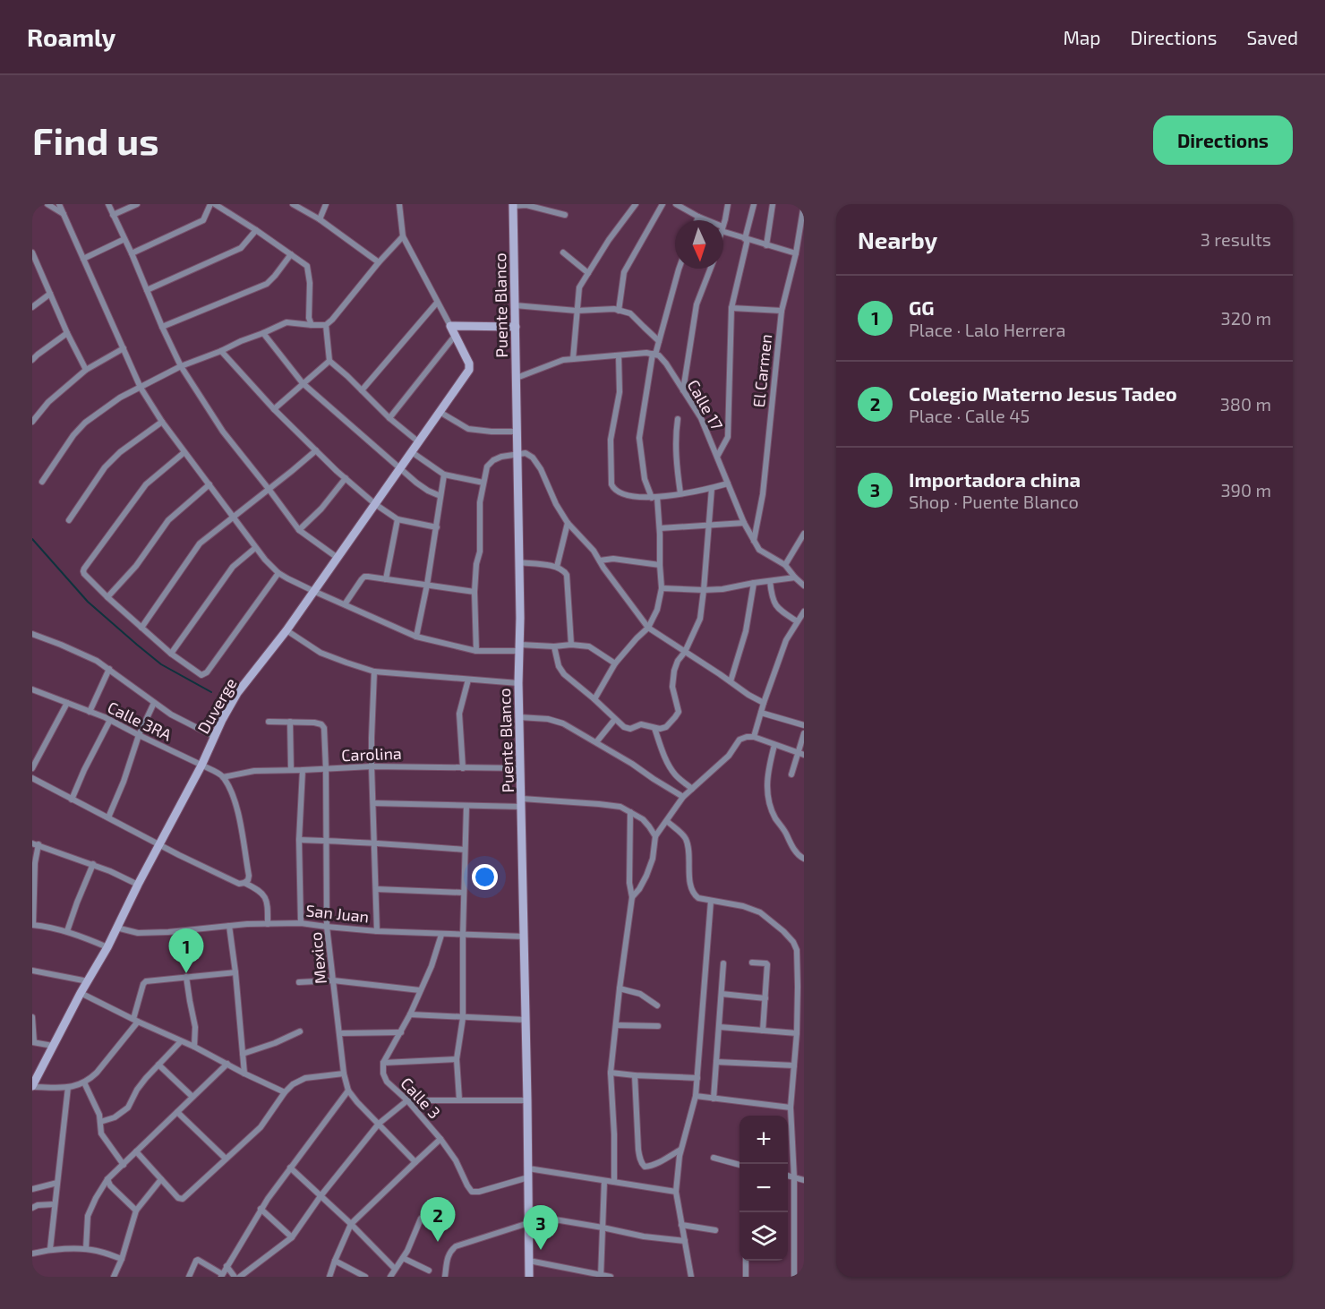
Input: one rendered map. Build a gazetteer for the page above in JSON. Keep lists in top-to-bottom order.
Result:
{
  "streets": {
    "street": [
      "Puente Blanco",
      "El Carmen",
      "Calle 17",
      "Duverge",
      "Calle 3RA",
      "Carolina",
      "San Juan",
      "Mexico",
      "Calle 3"
    ]
  },
  "crossings": [
    ["Puente Blanco", "Carolina"],
    ["Puente Blanco", "San Juan"],
    ["Puente Blanco", "Calle 3"],
    ["El Carmen", "Calle 17"],
    ["Duverge", "Calle 3RA"],
    ["Duverge", "San Juan"],
    ["Calle 3RA", "Carolina"],
    ["Carolina", "Mexico"],
    ["San Juan", "Mexico"]
  ],
  "north": "bottom",
  "page": {
    "header": "Roamly",
    "nav": ["Map", "Directions", "Saved"],
    "buttons": "Directions",
    "title": "Find us",
    "heading": ["Nearby", "3 results"],
    "list": [
      {
        "mark": "1",
        "name": "GG",
        "note": "Place · Lalo Herrera",
        "value": "320 m"
      },
      {
        "mark": "2",
        "name": "Colegio Materno Jesus Tadeo",
        "note": "Place · Calle 45",
        "value": "380 m"
      },
      {
        "mark": "3",
        "name": "Importadora china",
        "note": "Shop · Puente Blanco",
        "value": "390 m"
      }
    ],
    "pins": ["1", "2", "3"],
    "map_buttons": ["+", "−"]
  }
}
